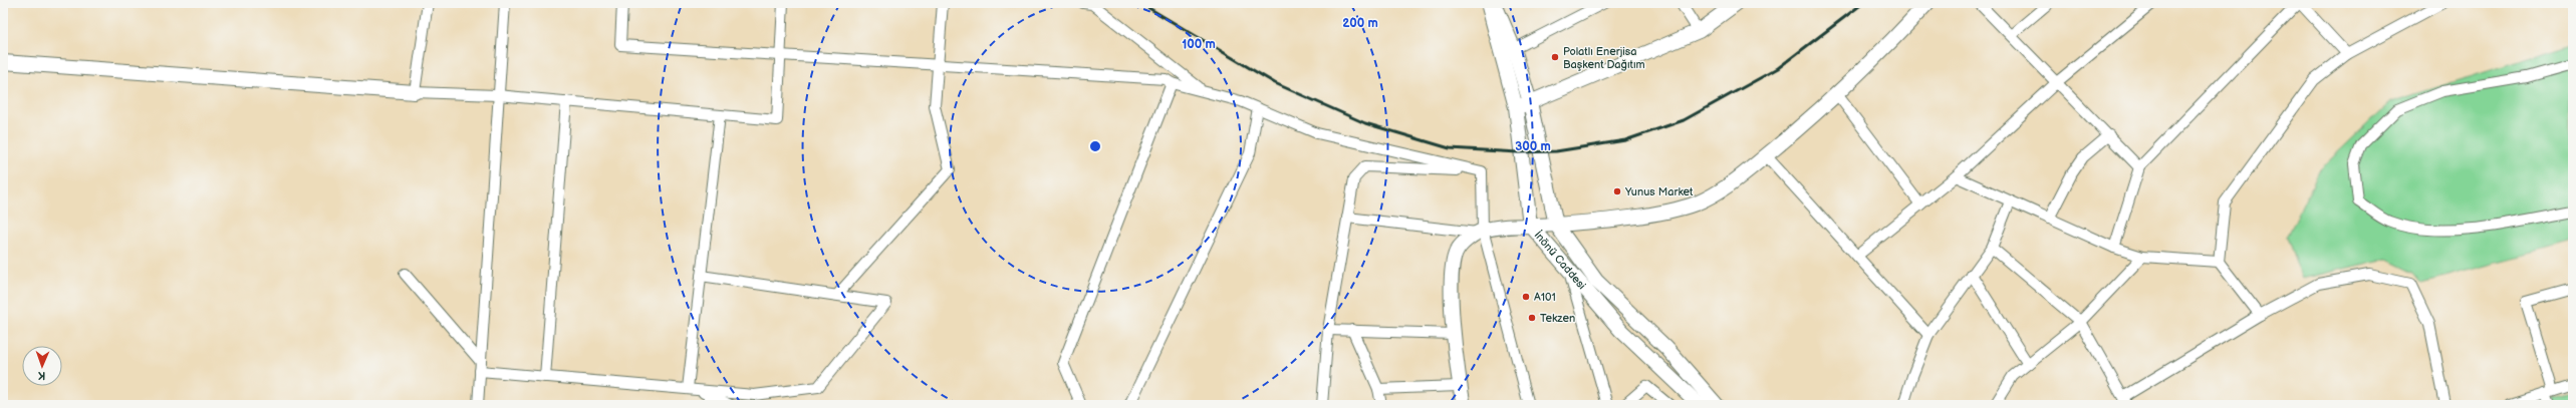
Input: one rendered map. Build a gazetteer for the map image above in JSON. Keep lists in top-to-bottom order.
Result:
{
  "streets": {
    "street": ["İnönü Caddesi"]
  },
  "places": [
    "Polatlı Enerjisa Başkent Dağıtım",
    "Yunus Market",
    "A101",
    "Tekzen"
  ],
  "north": "bottom",
  "rings": ["200 m", "100 m", "300 m"]
}
